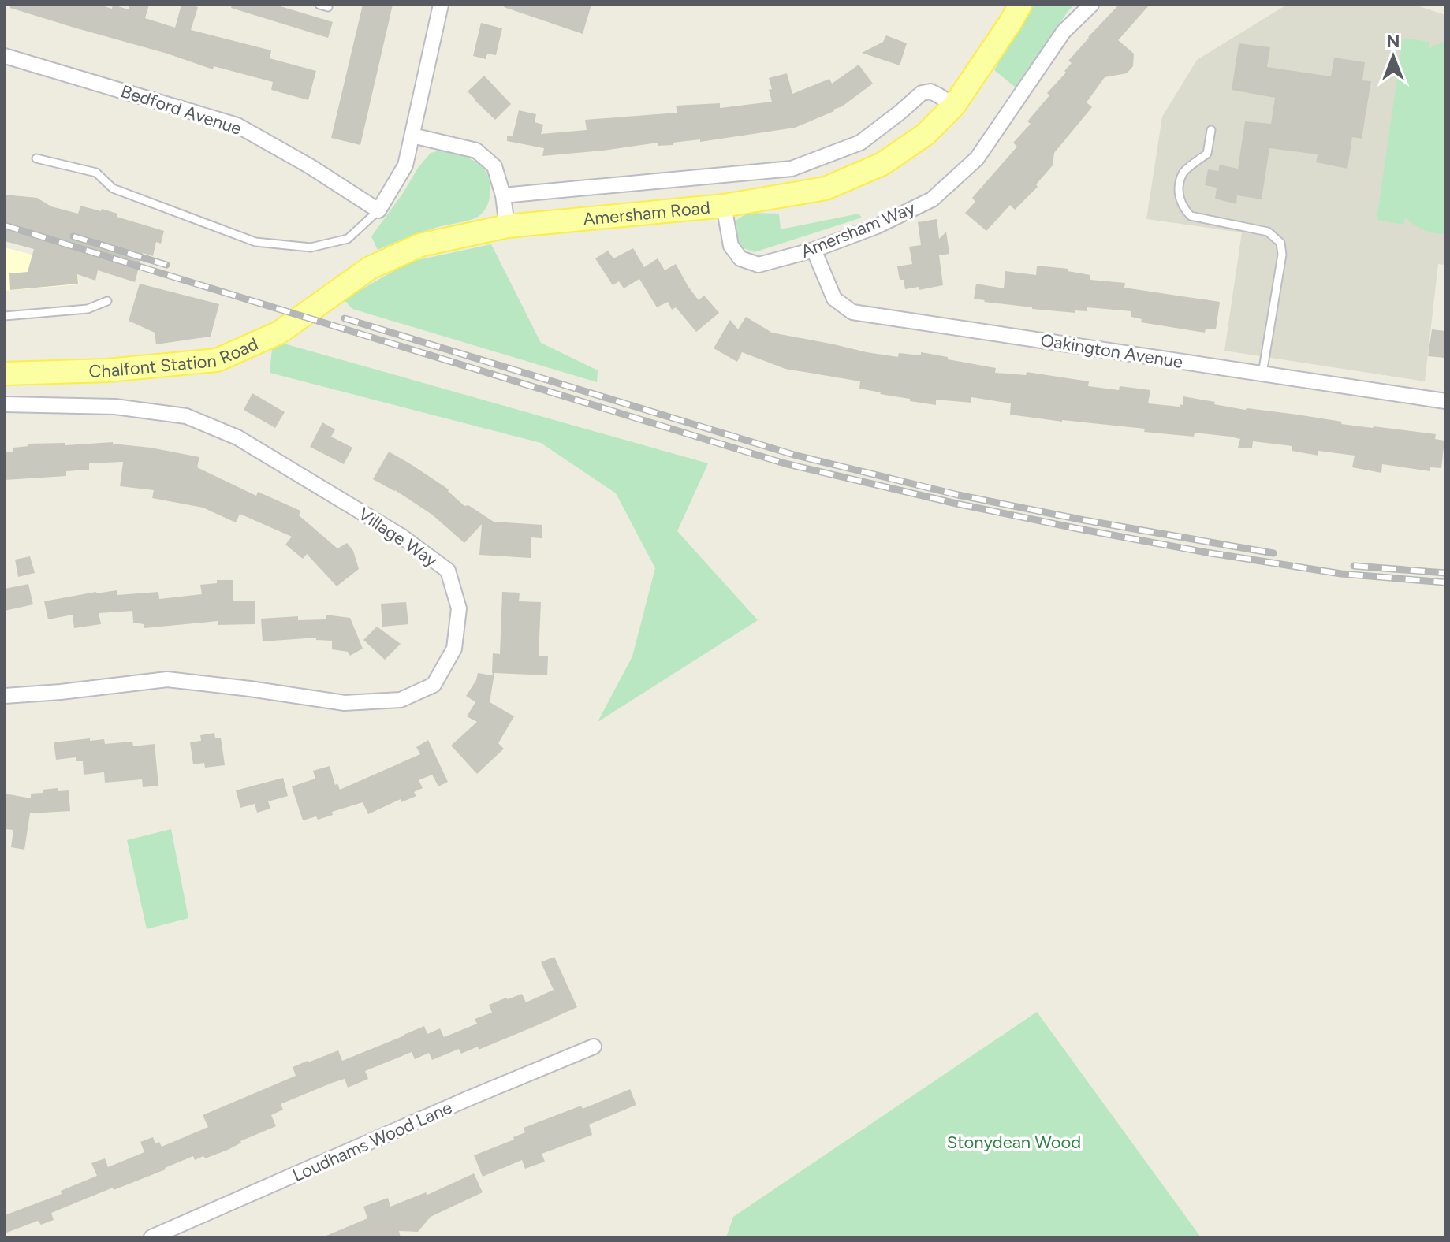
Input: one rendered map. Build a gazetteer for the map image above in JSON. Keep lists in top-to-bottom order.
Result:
{
  "streets": {
    "main road": ["Amersham Road", "Chalfont Station Road"],
    "street": [
      "Bedford Avenue",
      "Amersham Way",
      "Oakington Avenue",
      "Village Way",
      "Loudhams Wood Lane"
    ]
  },
  "crossings": [
    ["Amersham Road", "Amersham Way"],
    ["Amersham Road", "Chalfont Station Road"],
    ["Amersham Way", "Oakington Avenue"]
  ],
  "parks": ["Stonydean Wood"],
  "north": "top"
}
